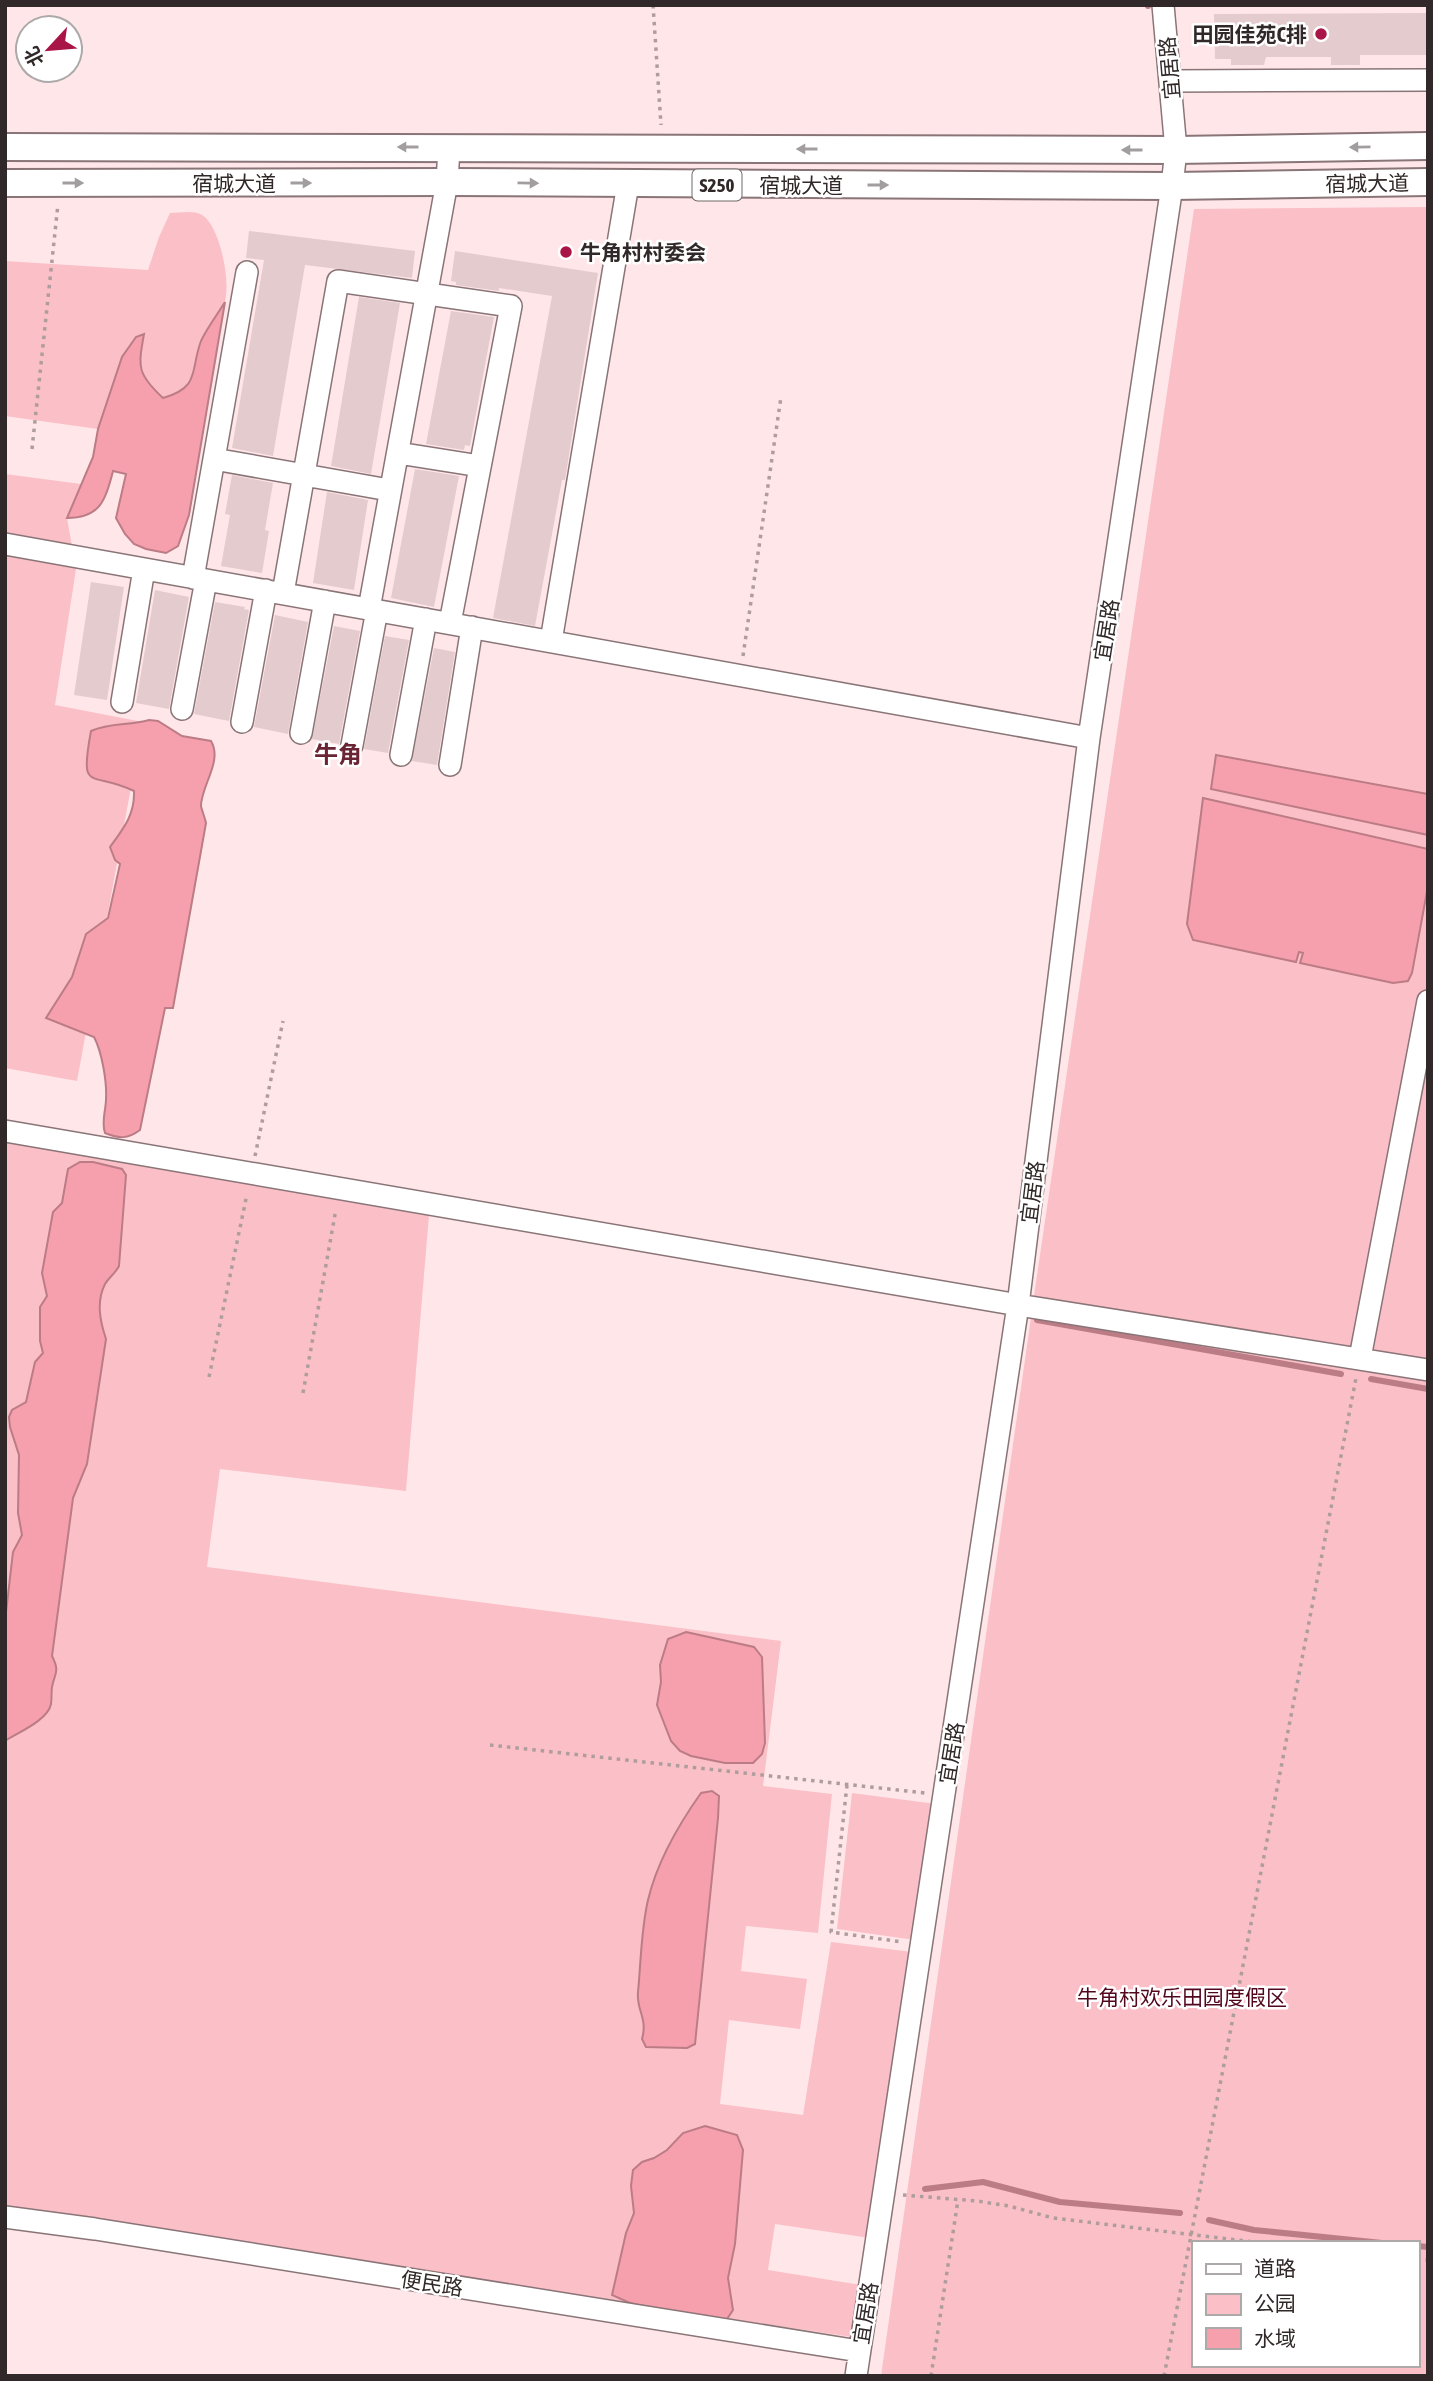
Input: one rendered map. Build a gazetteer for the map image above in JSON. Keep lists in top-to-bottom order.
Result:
{
  "streets": {
    "main road": ["宿城大道", "S250"],
    "street": ["宜居路", "便民路"]
  },
  "crossings": [
    ["宜居路", "宿城大道"],
    ["宜居路", "便民路"]
  ],
  "districts": ["牛角"],
  "parks": ["牛角村欢乐田园度假区"],
  "places": ["田园佳苑C排", "牛角村村委会"],
  "legend": ["道路", "公园", "水域"],
  "north": "bottom left"
}
